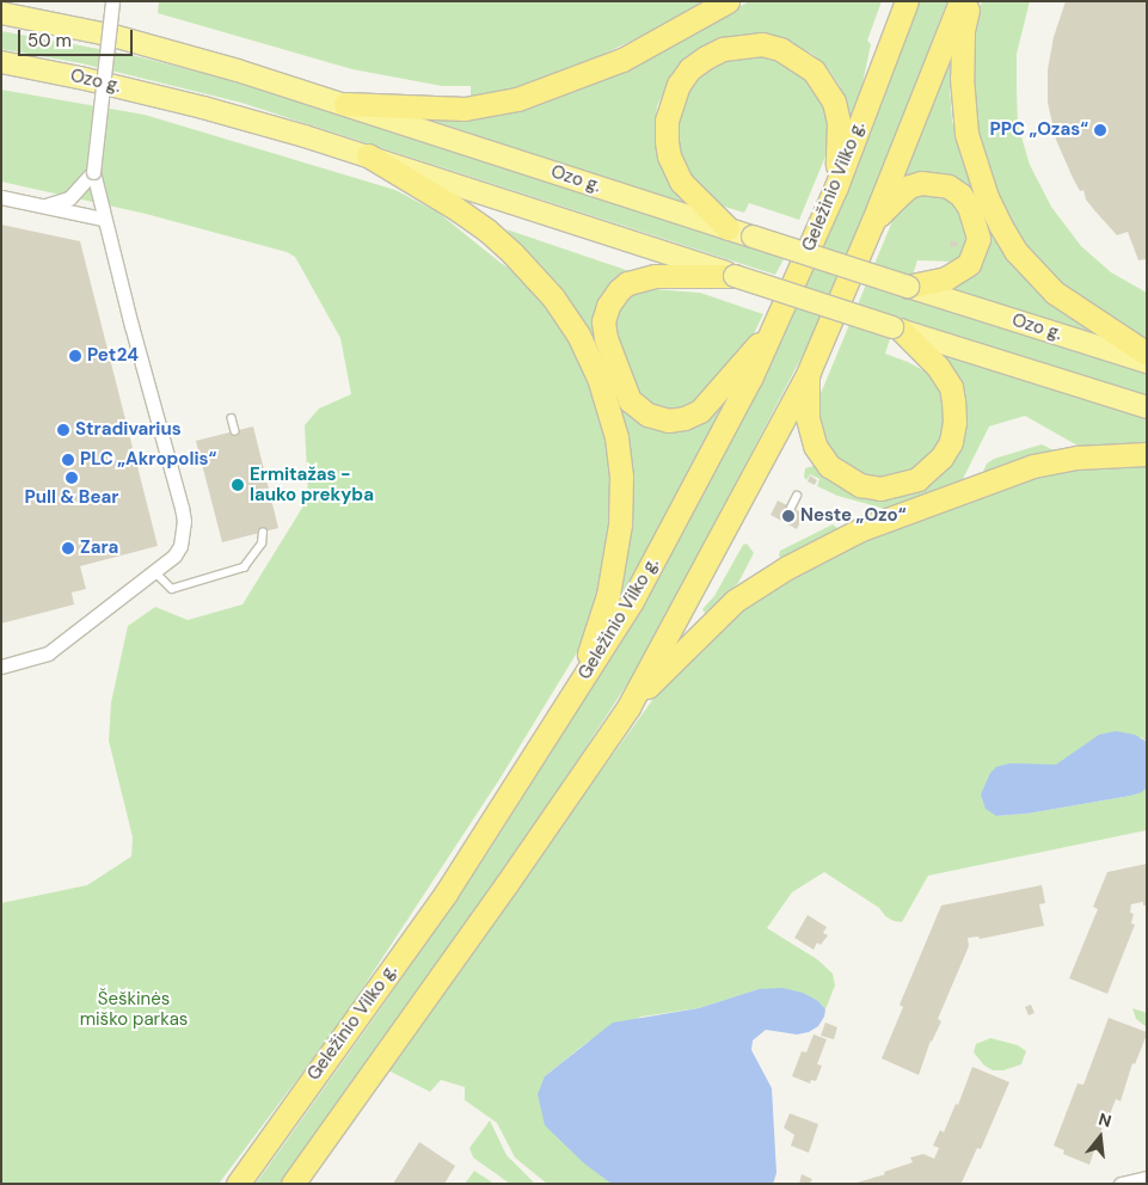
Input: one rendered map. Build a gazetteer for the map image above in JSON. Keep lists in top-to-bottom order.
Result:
{
  "streets": {
    "highway": ["Geležinio Vilko g."],
    "main road": ["Ozo g."]
  },
  "parks": ["Šeškinės miško parkas"],
  "places": [
    "PPC „Ozas“",
    "Pet24",
    "Stradivarius",
    "PLC „Akropolis“",
    "Pull & Bear",
    "Ermitažas - lauko prekyba",
    "Neste „Ozo“",
    "Zara"
  ],
  "scale_bar": "50 m",
  "north": "top"
}
